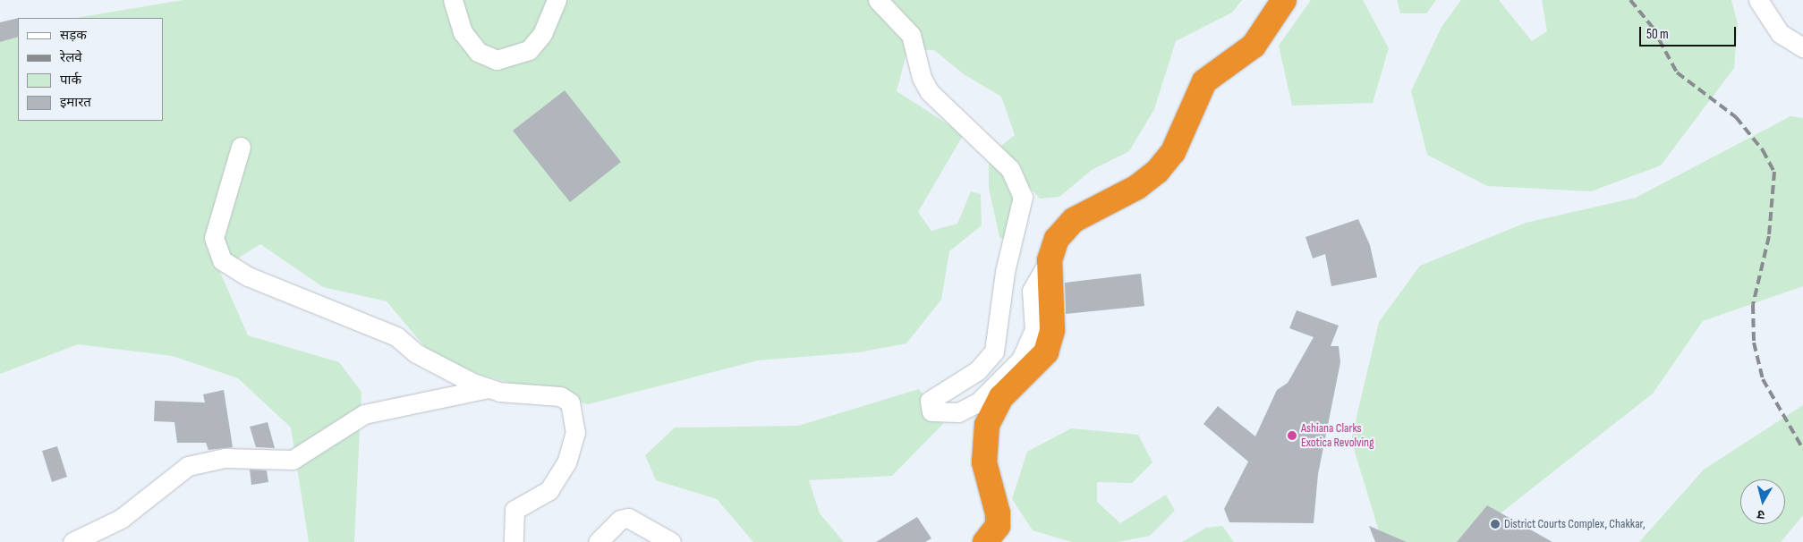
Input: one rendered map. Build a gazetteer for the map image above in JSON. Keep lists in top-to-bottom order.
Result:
{
  "places": ["Ashiana Clarks Exotica Revolving", "District Courts Complex, Chakkar,"],
  "legend": [
    "सड़क",
    "रेलवे",
    "पार्क",
    "इमारत"
  ],
  "scale_bar": "50 m",
  "north": "bottom"
}
